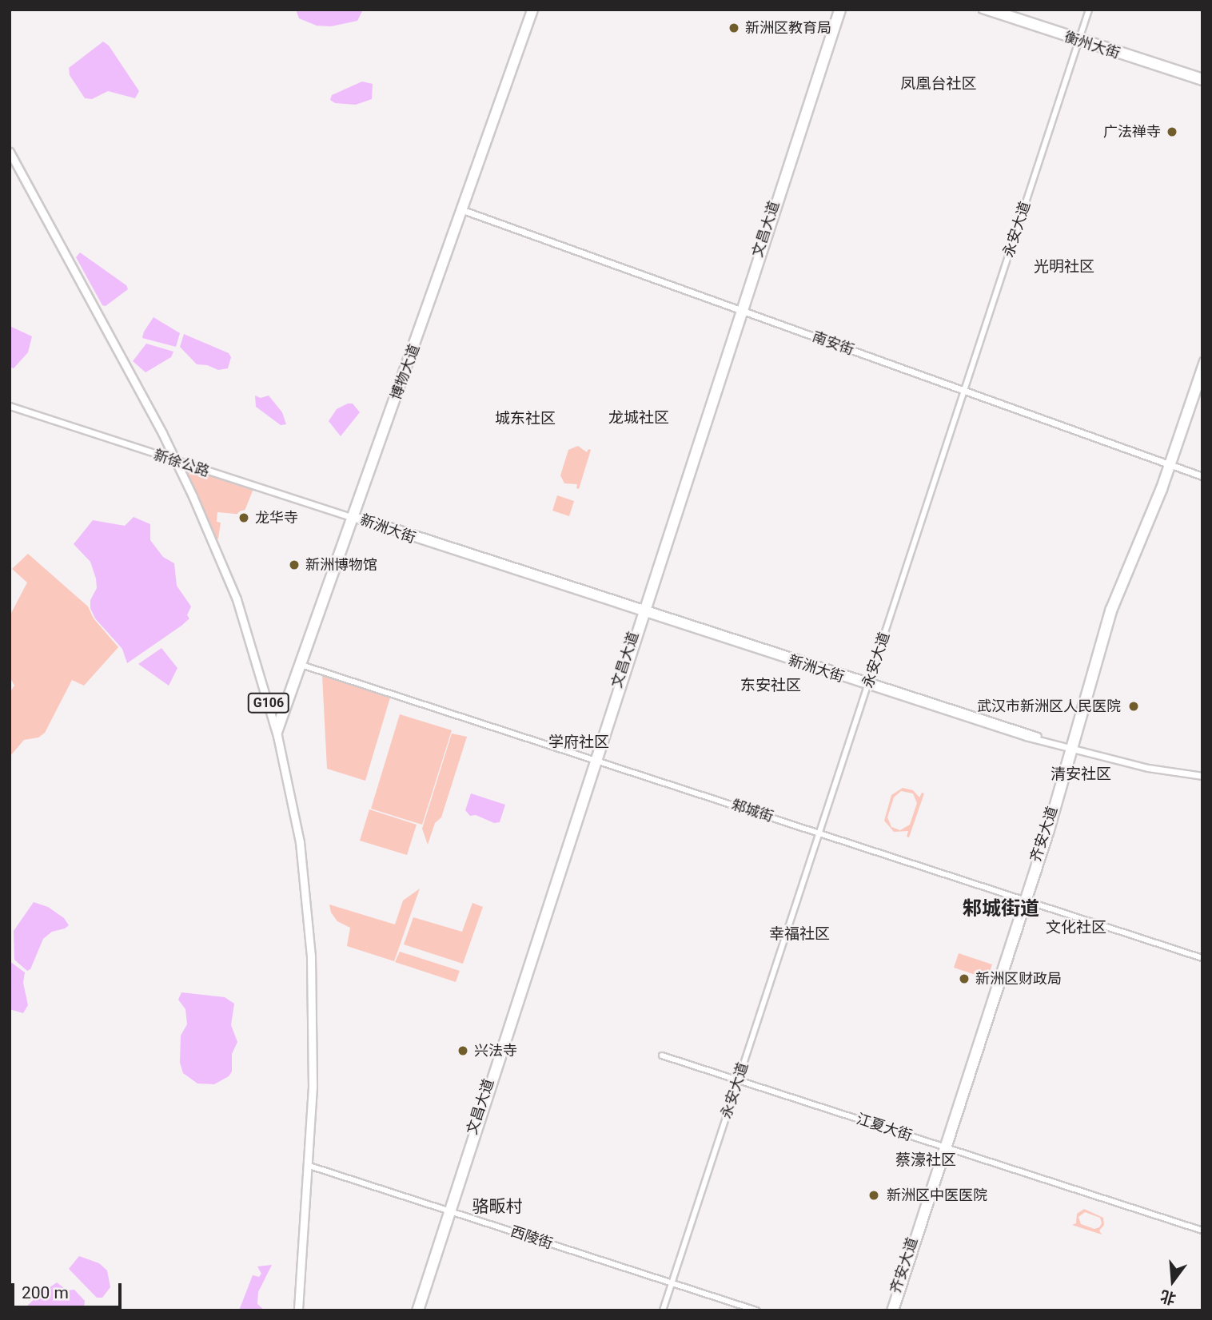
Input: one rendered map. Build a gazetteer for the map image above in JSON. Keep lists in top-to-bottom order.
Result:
{
  "streets": {
    "highway": ["G106"],
    "main road": [
      "衡州大街",
      "文昌大道",
      "南安街",
      "博物大道",
      "新徐公路",
      "新洲大街",
      "齐安大道"
    ],
    "street": [
      "永安大道",
      "邾城街",
      "江夏大街",
      "西陵街"
    ]
  },
  "crossings": [
    ["衡州大街", "永安大道"],
    ["文昌大道", "南安街"],
    ["文昌大道", "新洲大街"],
    ["文昌大道", "邾城街"],
    ["文昌大道", "西陵街"],
    ["永安大道", "南安街"],
    ["永安大道", "新洲大街"],
    ["永安大道", "邾城街"],
    ["永安大道", "江夏大街"],
    ["永安大道", "西陵街"],
    ["南安街", "博物大道"],
    ["南安街", "齐安大道"],
    ["博物大道", "新徐公路"],
    ["博物大道", "新洲大街"],
    ["博物大道", "G106"],
    ["博物大道", "邾城街"],
    ["新徐公路", "新洲大街"],
    ["新徐公路", "G106"],
    ["新洲大街", "齐安大道"],
    ["G106", "西陵街"],
    ["邾城街", "齐安大道"],
    ["齐安大道", "江夏大街"]
  ],
  "districts": [
    "凤凰台社区",
    "光明社区",
    "龙城社区",
    "城东社区",
    "东安社区",
    "学府社区",
    "清安社区",
    "邾城街道",
    "文化社区",
    "幸福社区",
    "蔡濠社区",
    "骆畈村"
  ],
  "places": [
    "新洲区教育局",
    "广法禅寺",
    "龙华寺",
    "新洲博物馆",
    "武汉市新洲区人民医院",
    "新洲区财政局",
    "兴法寺",
    "新洲区中医医院"
  ],
  "scale_bar": "200 m",
  "north": "bottom"
}
